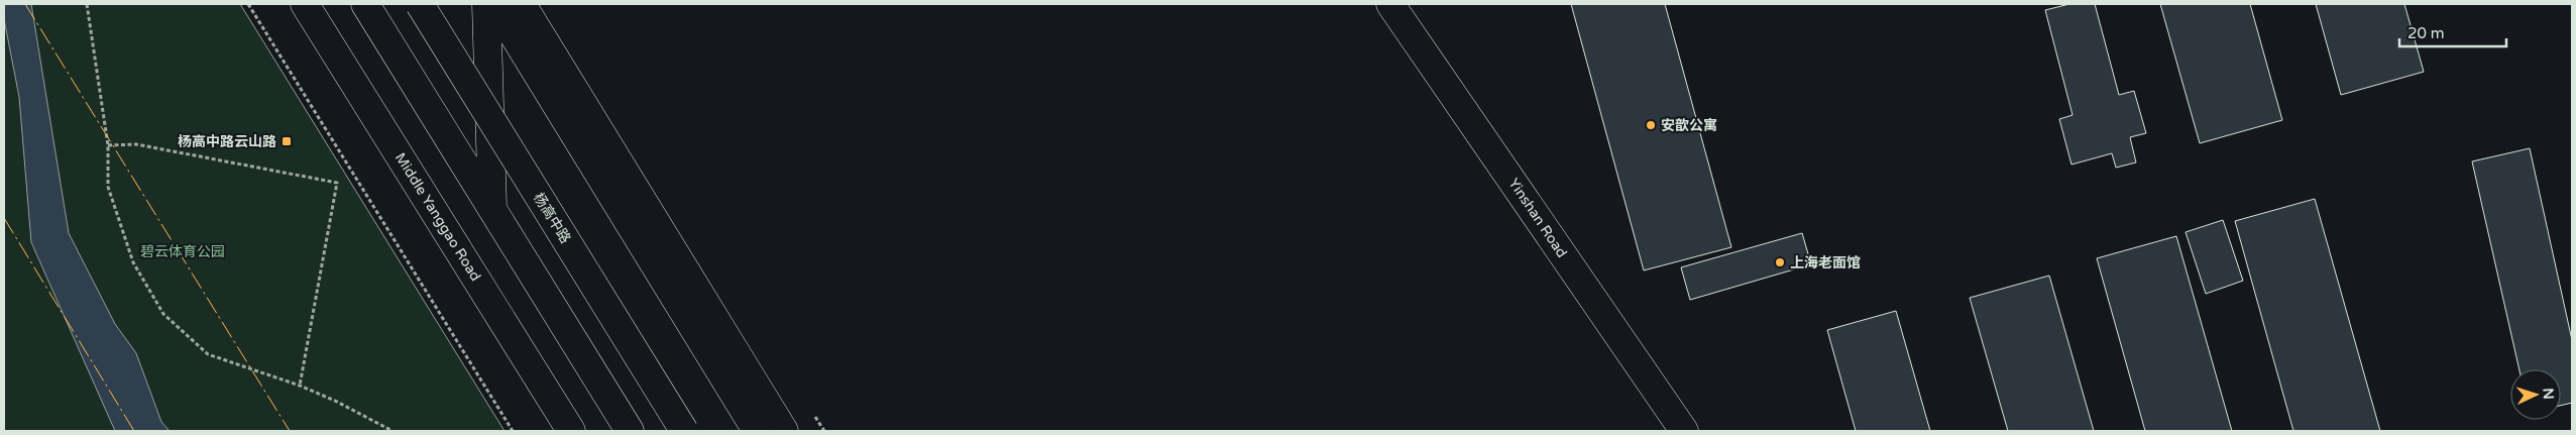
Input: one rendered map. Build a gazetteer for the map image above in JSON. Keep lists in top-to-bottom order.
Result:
{
  "streets": {
    "main road": ["Middle Yanggao Road", "杨高中路", "Yinshan Road"]
  },
  "parks": ["碧云体育公园"],
  "places": {
    "other": ["安歆公寓", "上海老面馆"],
    "transit": ["杨高中路云山路"]
  },
  "scale_bar": "20 m",
  "north": "right"
}
